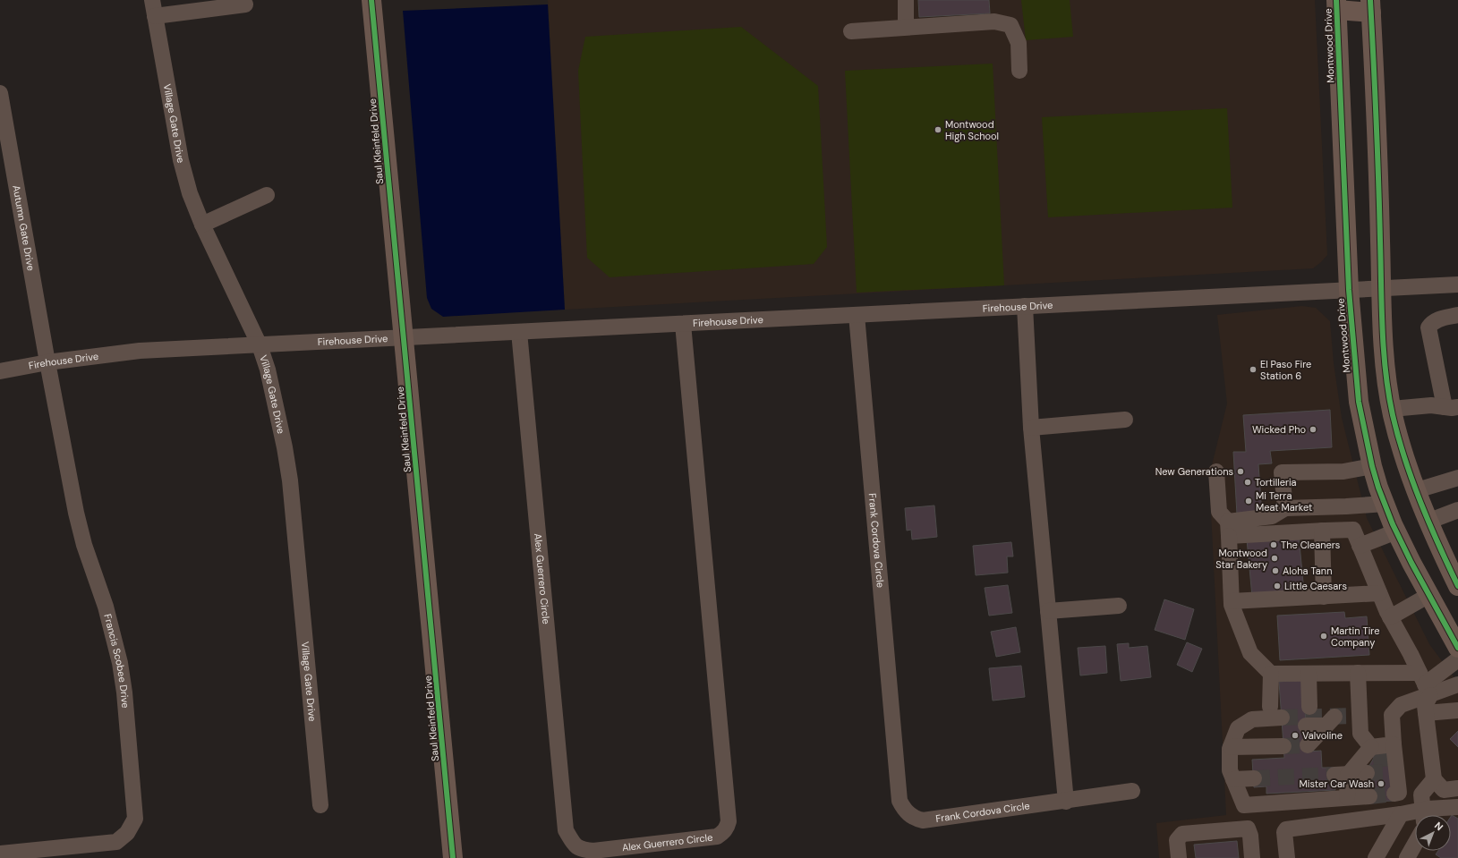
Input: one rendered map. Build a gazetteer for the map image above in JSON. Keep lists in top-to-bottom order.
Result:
{
  "streets": {
    "main road": ["Montwood Drive", "Saul Kleinfeld Drive"],
    "street": [
      "Village Gate Drive",
      "Autumn Gate Drive",
      "Firehouse Drive",
      "Frank Cordova Circle",
      "Alex Guerrero Circle",
      "Francis Scobee Drive"
    ]
  },
  "crossings": [
    ["Montwood Drive", "Firehouse Drive"],
    ["Village Gate Drive", "Firehouse Drive"],
    ["Saul Kleinfeld Drive", "Firehouse Drive"],
    ["Autumn Gate Drive", "Firehouse Drive"],
    ["Autumn Gate Drive", "Francis Scobee Drive"],
    ["Firehouse Drive", "Frank Cordova Circle"],
    ["Firehouse Drive", "Alex Guerrero Circle"],
    ["Firehouse Drive", "Francis Scobee Drive"]
  ],
  "places": [
    "Montwood High School",
    "El Paso Fire Station 6",
    "Wicked Pho",
    "New Generations",
    "Tortilleria",
    "Mi Terra Meat Market",
    "The Cleaners",
    "Montwood Star Bakery",
    "Aloha Tann",
    "Little Caesars",
    "Martin Tire Company",
    "Valvoline",
    "Mister Car Wash"
  ],
  "north": "top right"
}
